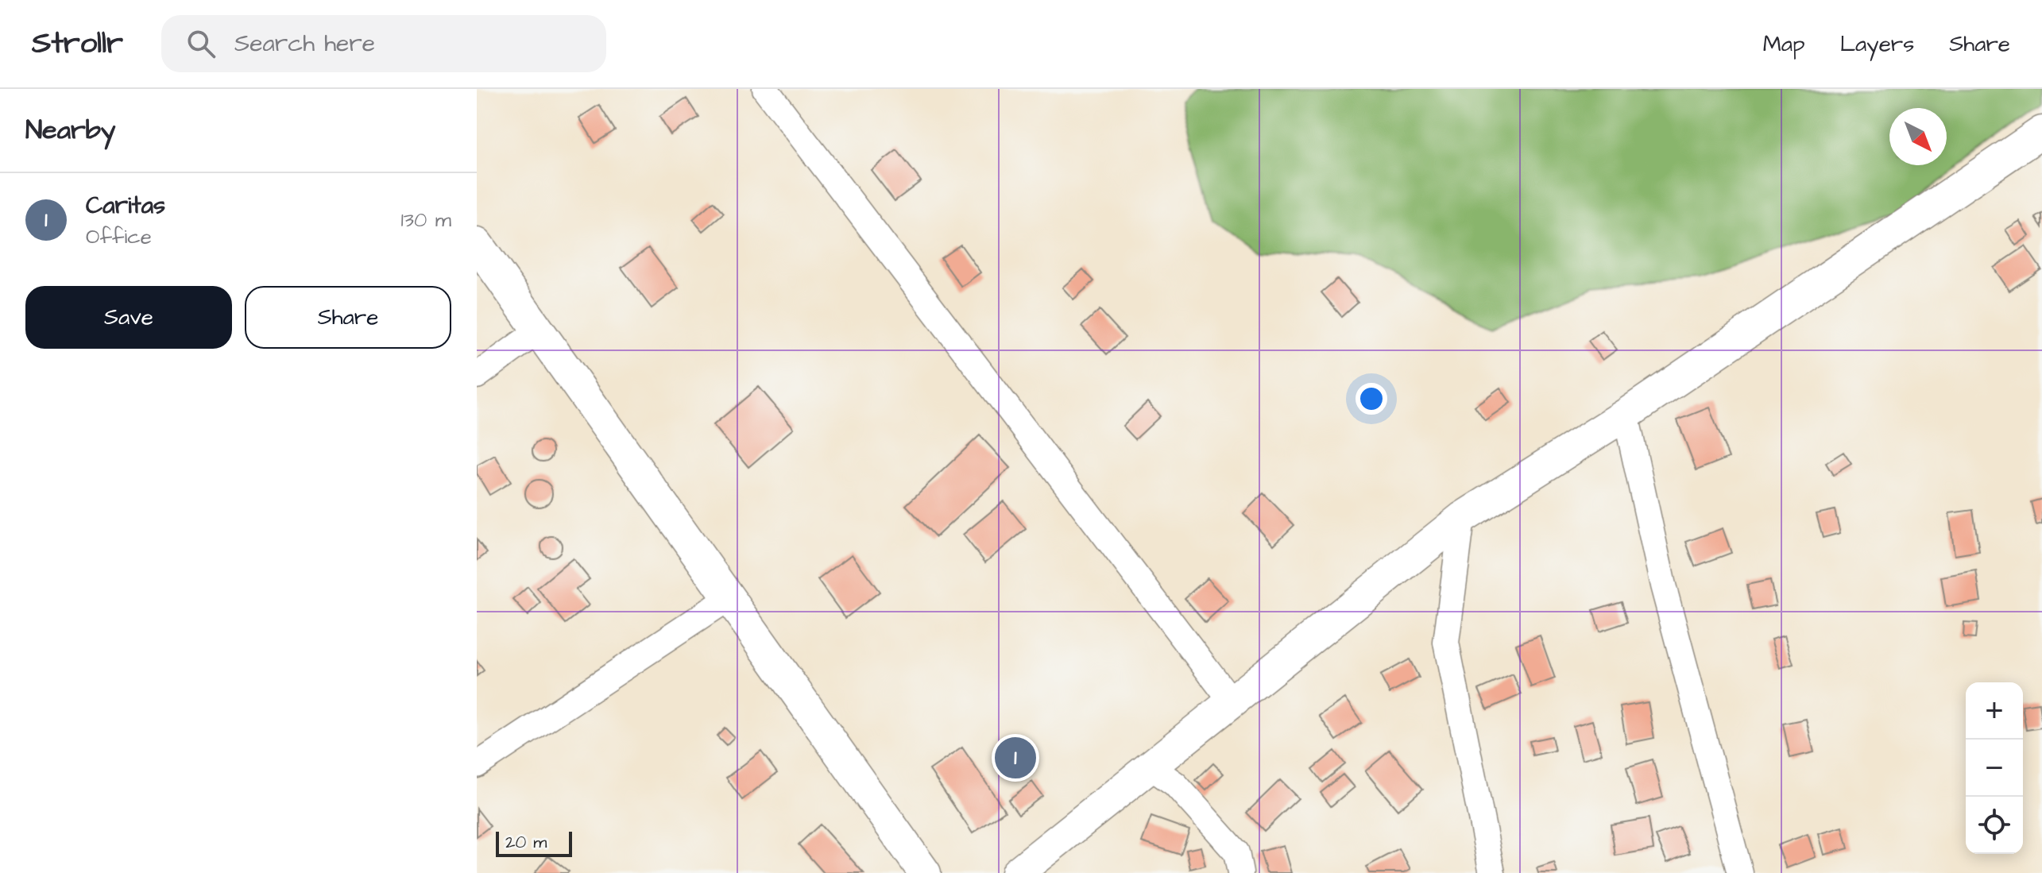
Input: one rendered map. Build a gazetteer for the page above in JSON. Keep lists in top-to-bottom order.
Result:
{
  "scale_bar": "20 m",
  "north": "bottom right",
  "page": {
    "header": "Strollr",
    "search": "Search here",
    "nav": ["Map", "Layers", "Share"],
    "heading": "Nearby",
    "list": [
      {
        "mark": "1",
        "name": "Caritas",
        "note": "Office",
        "value": "130 m"
      }
    ],
    "buttons": ["Save", "Share"],
    "map_buttons": ["+", "−"],
    "pins": "1",
    "scale": "20 m"
  }
}
